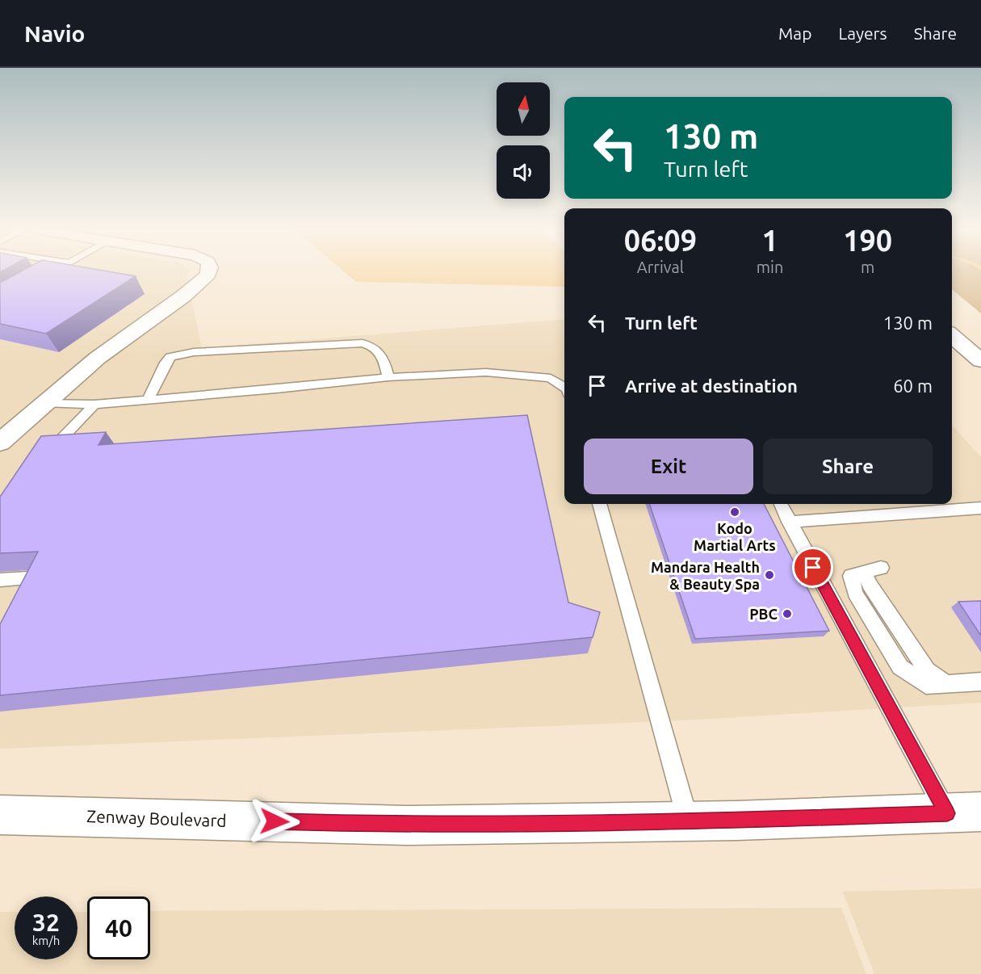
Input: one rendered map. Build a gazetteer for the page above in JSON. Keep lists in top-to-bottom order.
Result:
{
  "streets": {
    "street": ["Zenway Boulevard"]
  },
  "places": ["Kodo Martial Arts", "Mandara Health & Beauty Spa", "PBC"],
  "north": "top",
  "page": {
    "header": "Navio",
    "nav": ["Map", "Layers", "Share"],
    "turn": ["130 m", "Turn left"],
    "eta": [
      "06:09",
      "Arrival",
      "1",
      "min",
      "190",
      "m"
    ],
    "list": [
      {
        "name": "Turn left",
        "value": "130 m"
      },
      {
        "name": "Arrive at destination",
        "value": "60 m"
      }
    ],
    "buttons": ["Exit", "Share"],
    "speed": "32 km/h",
    "limit": "40"
  }
}
